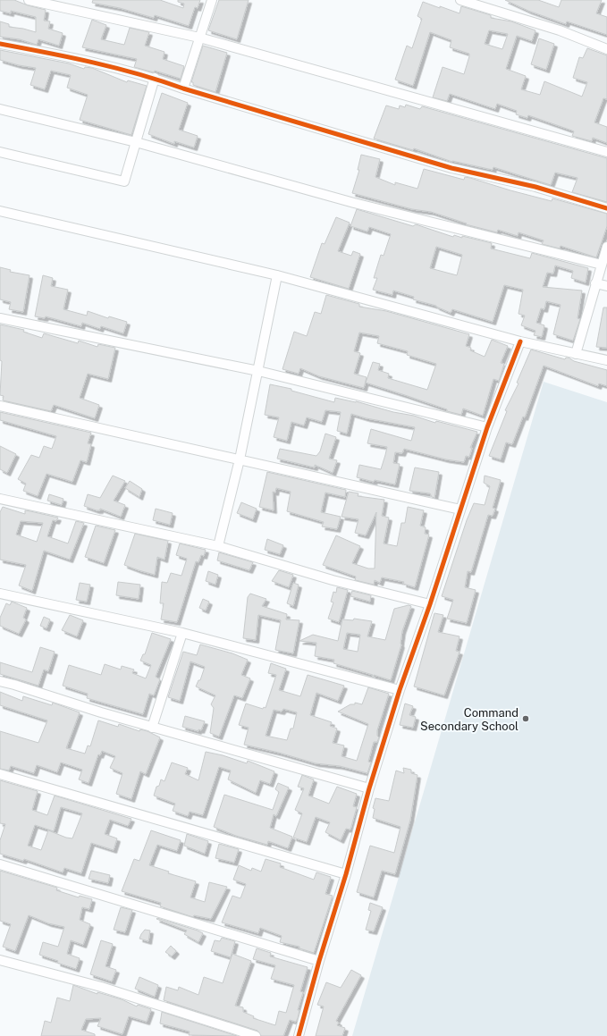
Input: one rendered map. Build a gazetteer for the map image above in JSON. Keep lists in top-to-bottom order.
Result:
{
  "places": ["Command Secondary School"]
}
